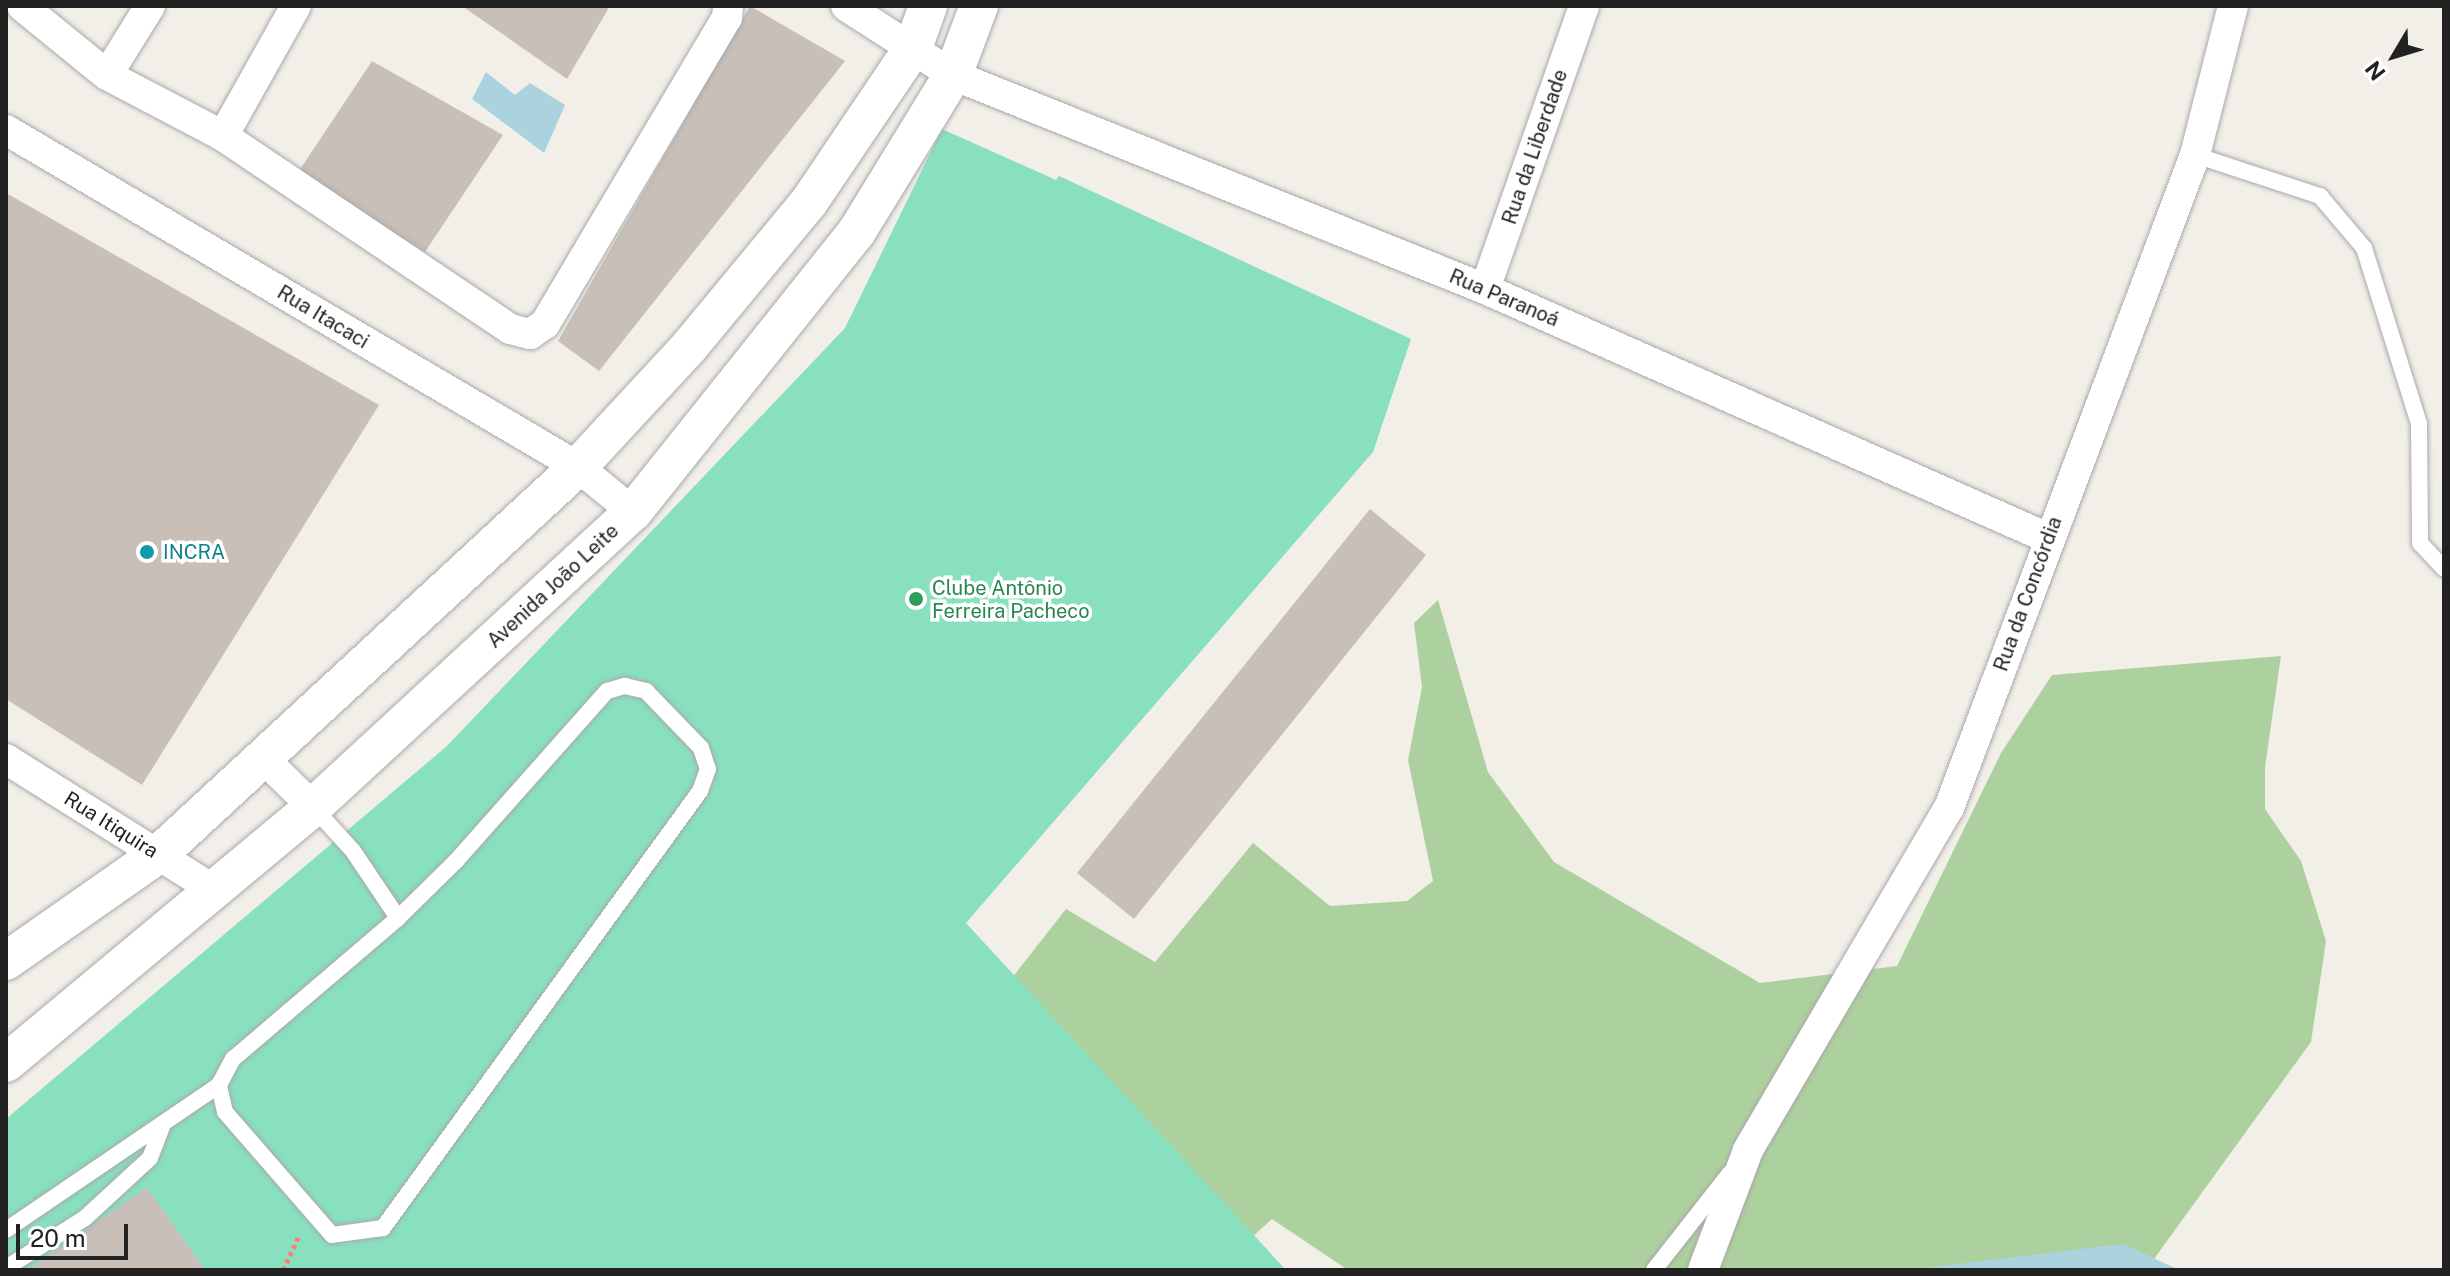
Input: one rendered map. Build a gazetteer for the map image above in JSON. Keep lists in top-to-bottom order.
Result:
{
  "streets": {
    "street": [
      "Rua da Liberdade",
      "Rua Paranoá",
      "Rua Itacaci",
      "Avenida João Leite",
      "Rua da Concórdia",
      "Rua Itiquira"
    ]
  },
  "crossings": [
    ["Rua da Liberdade", "Rua Paranoá"],
    ["Rua Paranoá", "Avenida João Leite"],
    ["Rua Paranoá", "Rua da Concórdia"],
    ["Rua Itacaci", "Avenida João Leite"],
    ["Avenida João Leite", "Rua Itiquira"]
  ],
  "places": ["INCRA", "Clube Antônio Ferreira Pacheco"],
  "scale_bar": "20 m",
  "north": "bottom left"
}
